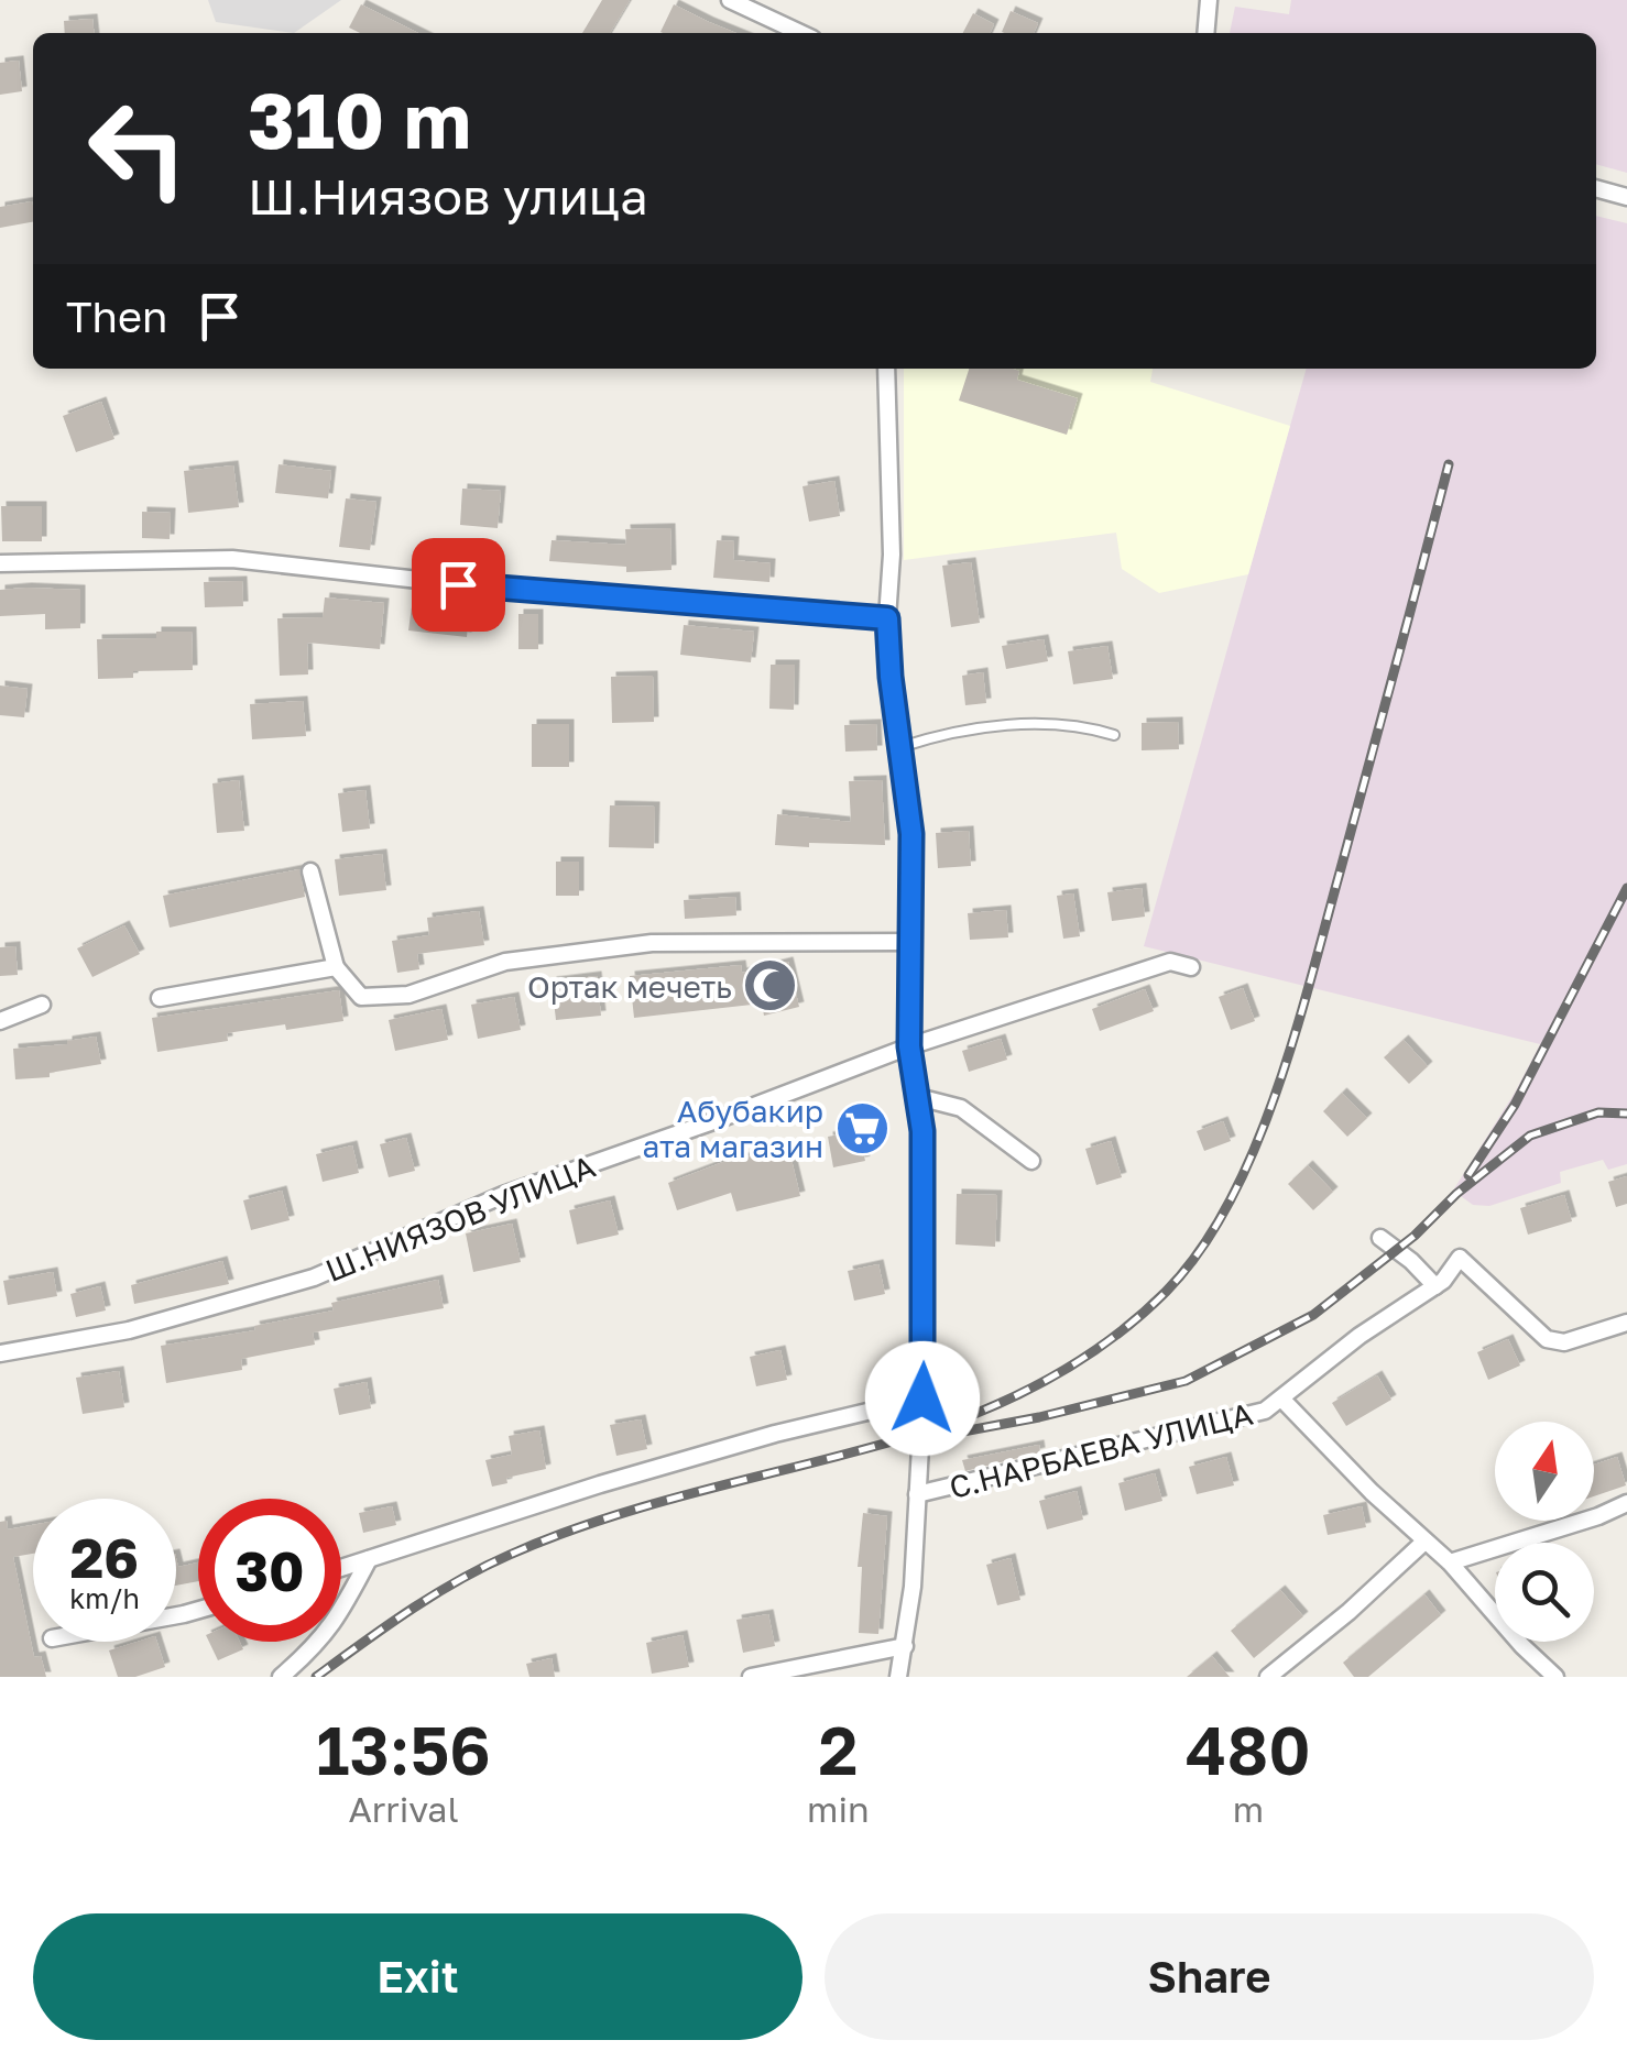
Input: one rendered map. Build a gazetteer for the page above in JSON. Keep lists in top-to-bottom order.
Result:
{
  "streets": {
    "street": ["Ш.НИЯЗОВ УЛИЦА", "С.НАРБАЕВА УЛИЦА"]
  },
  "places": {
    "mosque": ["Ортак мечеть"],
    "supermarket": ["Абубакир ата магазин"]
  },
  "north": "top",
  "page": {
    "turn": ["310 m", "Ш.Ниязов улица"],
    "then": "Then",
    "speed": "26 km/h",
    "limit": "30",
    "eta": [
      "13:56",
      "Arrival",
      "2",
      "min",
      "480",
      "m"
    ],
    "buttons": ["Exit", "Share"]
  }
}
